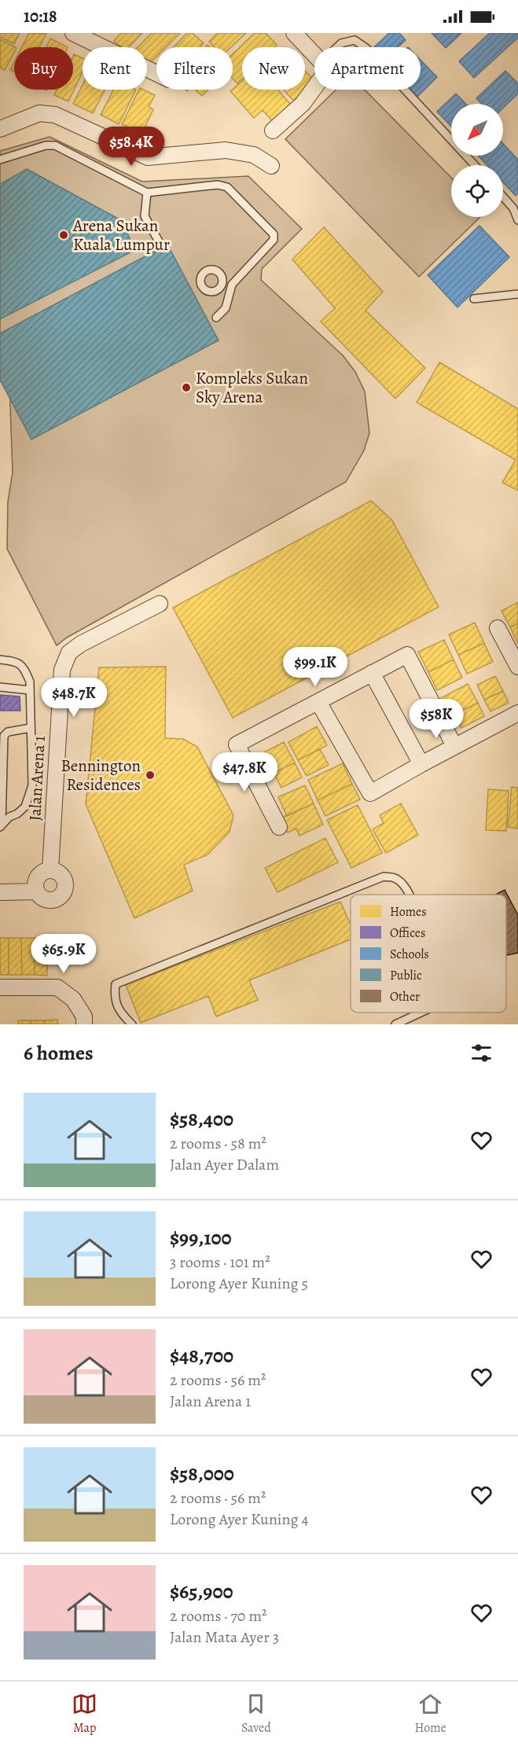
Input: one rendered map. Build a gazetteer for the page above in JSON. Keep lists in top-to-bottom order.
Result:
{
  "streets": {
    "street": ["Jalan Arena 1"]
  },
  "places": ["Arena Sukan Kuala Lumpur", "Kompleks Sukan Sky Arena", "Bennington Residences"],
  "legend": [
    "Homes",
    "Offices",
    "Schools",
    "Public",
    "Other"
  ],
  "north": "bottom left",
  "page": {
    "status": "10:18",
    "chip": [
      "Buy",
      "Rent",
      "Filters",
      "New",
      "Apartment"
    ],
    "price": [
      "$58.4K",
      "$99.1K",
      "$48.7K",
      "$58K",
      "$47.8K",
      "$65.9K"
    ],
    "heading": "6 homes",
    "list": [
      {
        "name": "$58,400",
        "note": "2 rooms · 58 m² · Jalan Ayer Dalam"
      },
      {
        "name": "$99,100",
        "note": "3 rooms · 101 m² · Lorong Ayer Kuning 5"
      },
      {
        "name": "$48,700",
        "note": "2 rooms · 56 m² · Jalan Arena 1"
      },
      {
        "name": "$58,000",
        "note": "2 rooms · 56 m² · Lorong Ayer Kuning 4"
      },
      {
        "name": "$65,900",
        "note": "2 rooms · 70 m² · Jalan Mata Ayer 3"
      }
    ],
    "tabs": ["Map", "Saved", "Home"]
  }
}
